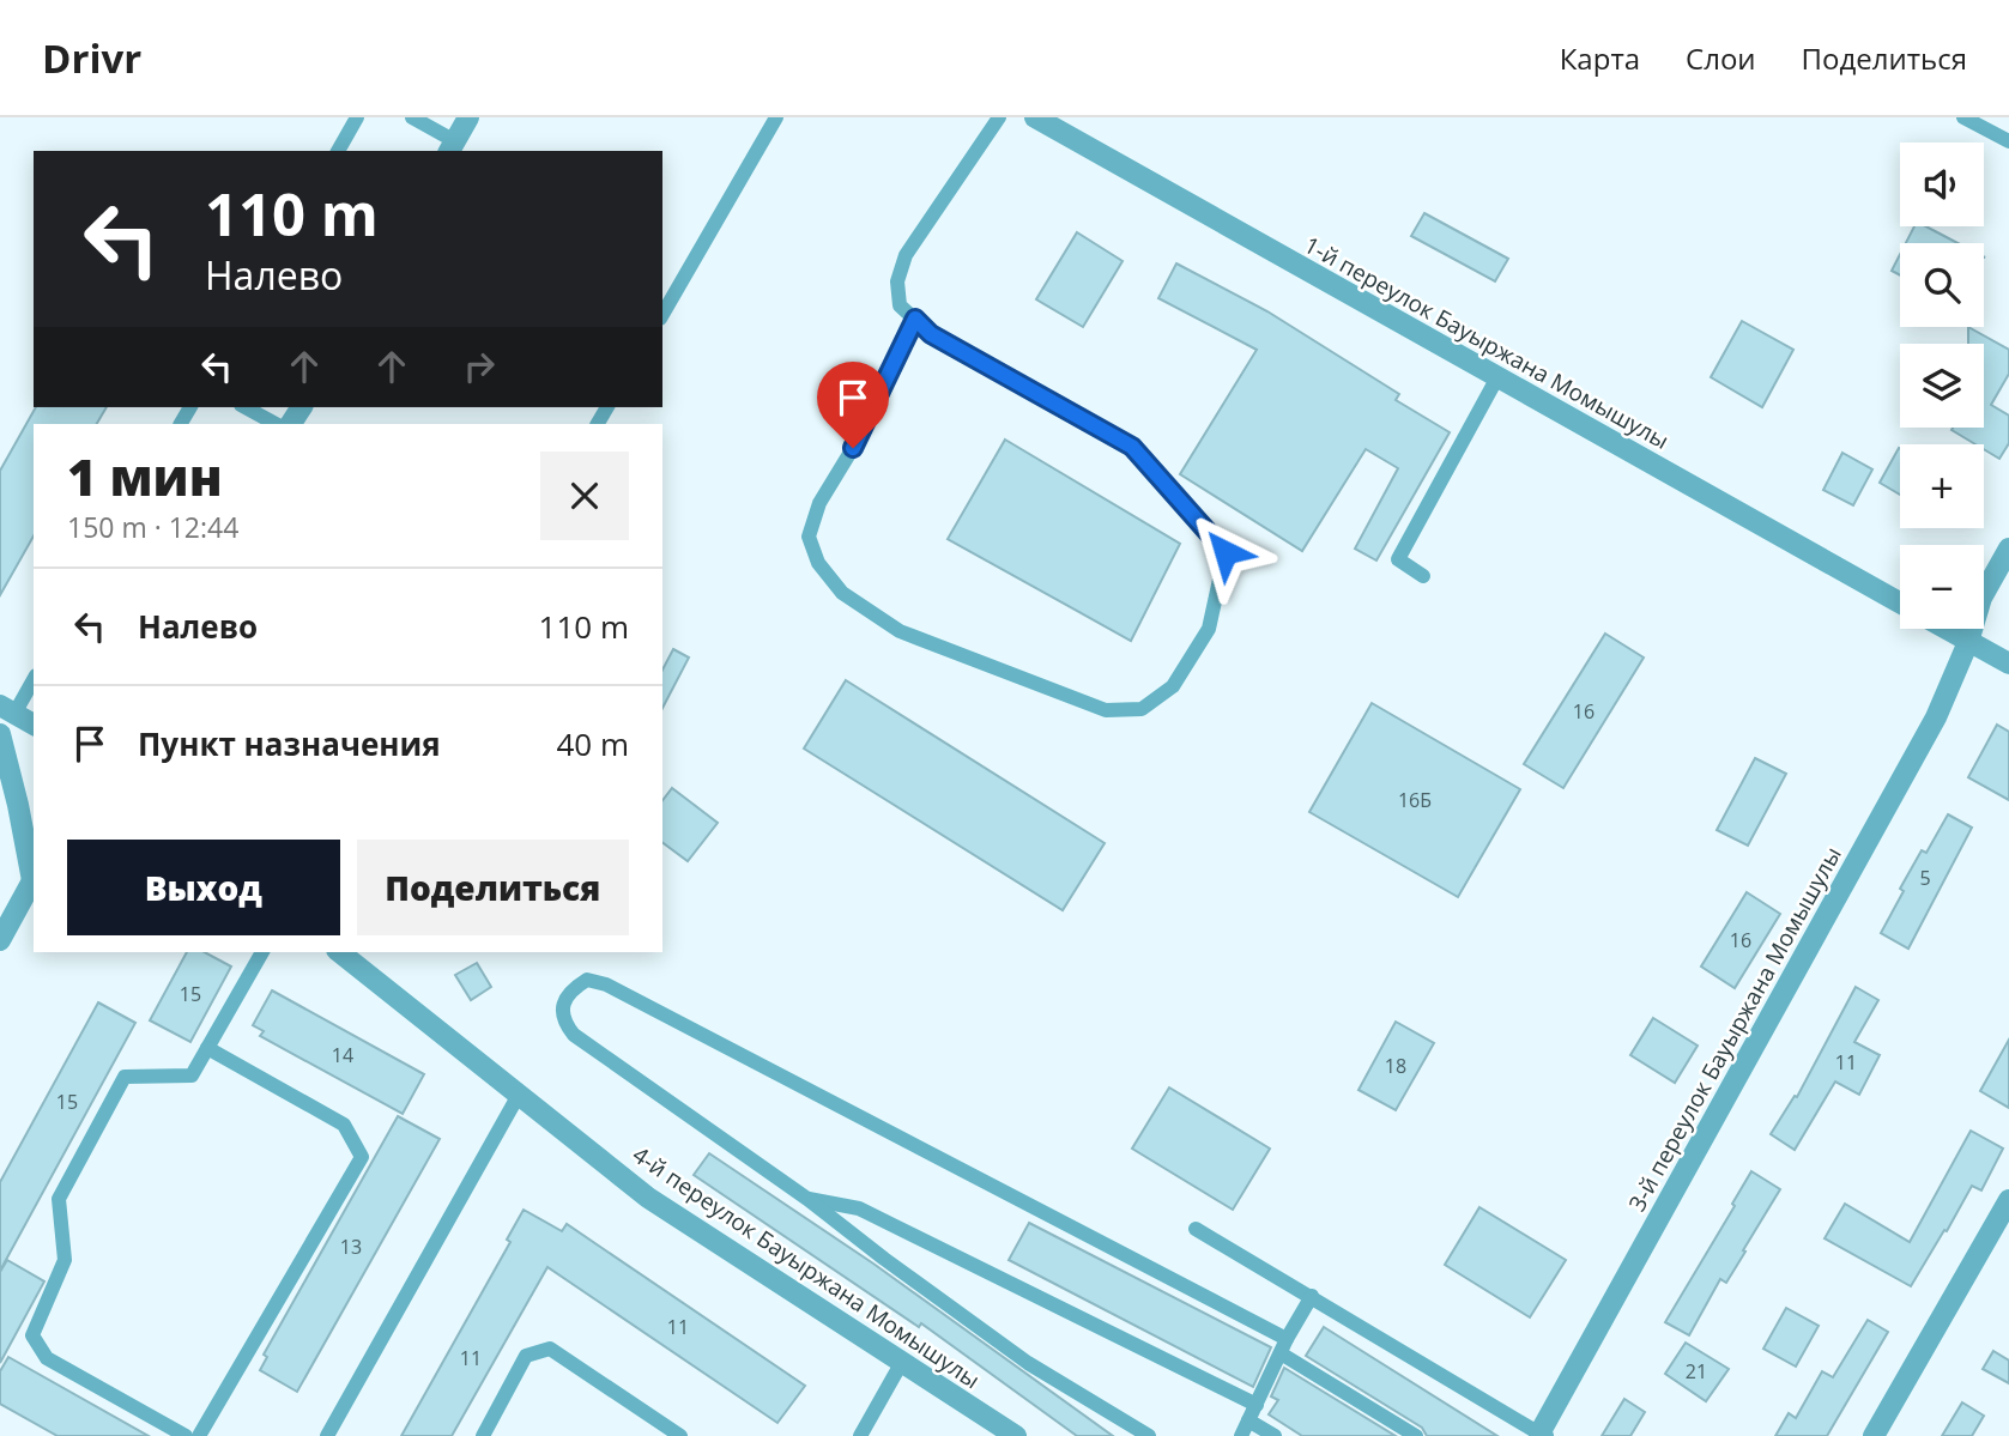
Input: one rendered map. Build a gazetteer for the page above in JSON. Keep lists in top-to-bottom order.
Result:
{
  "streets": {
    "street": ["1-й переулок Бауыржана Момышулы", "3-й переулок Бауыржана Момышулы", "4-й переулок Бауыржана Момышулы"]
  },
  "house_numbers": [
    "16",
    "16Б",
    "5",
    "16",
    "15",
    "14",
    "11",
    "18",
    "15",
    "13",
    "11",
    "11",
    "21"
  ],
  "page": {
    "header": "Drivr",
    "nav": ["Карта", "Слои", "Поделиться"],
    "map_buttons": ["+", "−"],
    "turn": ["110 m", "Налево"],
    "heading": ["1 мин", "150 m · 12:44"],
    "list": [
      {
        "name": "Налево",
        "value": "110 m"
      },
      {
        "name": "Пункт назначения",
        "value": "40 m"
      }
    ],
    "buttons": ["Выход", "Поделиться"]
  }
}
